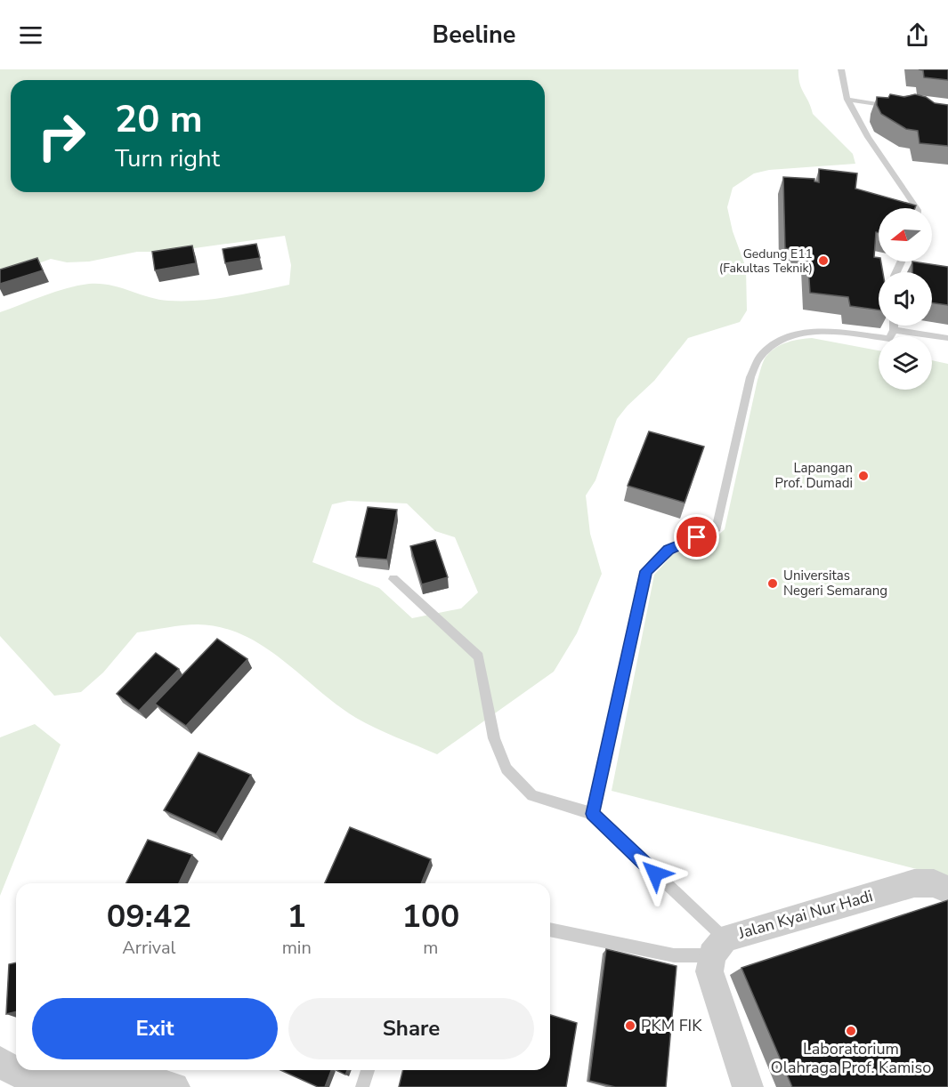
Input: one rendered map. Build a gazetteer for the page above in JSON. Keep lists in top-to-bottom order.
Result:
{
  "streets": {
    "street": ["Jalan Kyai Nur Hadi"]
  },
  "places": [
    "Gedung E11 (Fakultas Teknik)",
    "Lapangan Prof. Dumadi",
    "Universitas Negeri Semarang",
    "PKM FIK",
    "Laboratorium Olahraga Prof. Kamiso"
  ],
  "north": "left",
  "page": {
    "header": "Beeline",
    "turn": ["20 m", "Turn right"],
    "eta": [
      "09:42",
      "Arrival",
      "1",
      "min",
      "100",
      "m"
    ],
    "buttons": ["Exit", "Share"]
  }
}
